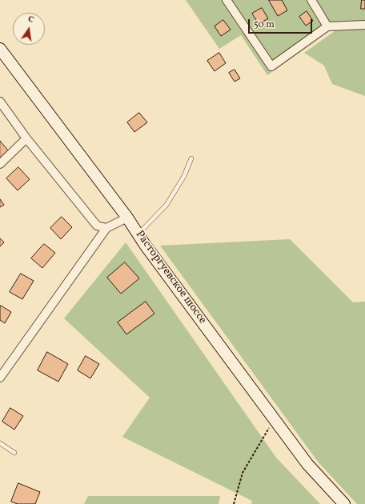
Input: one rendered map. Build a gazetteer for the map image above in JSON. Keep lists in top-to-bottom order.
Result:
{
  "streets": {
    "main road": ["Расторгуевское шоссе"]
  },
  "scale_bar": "50 m",
  "north": "top"
}
